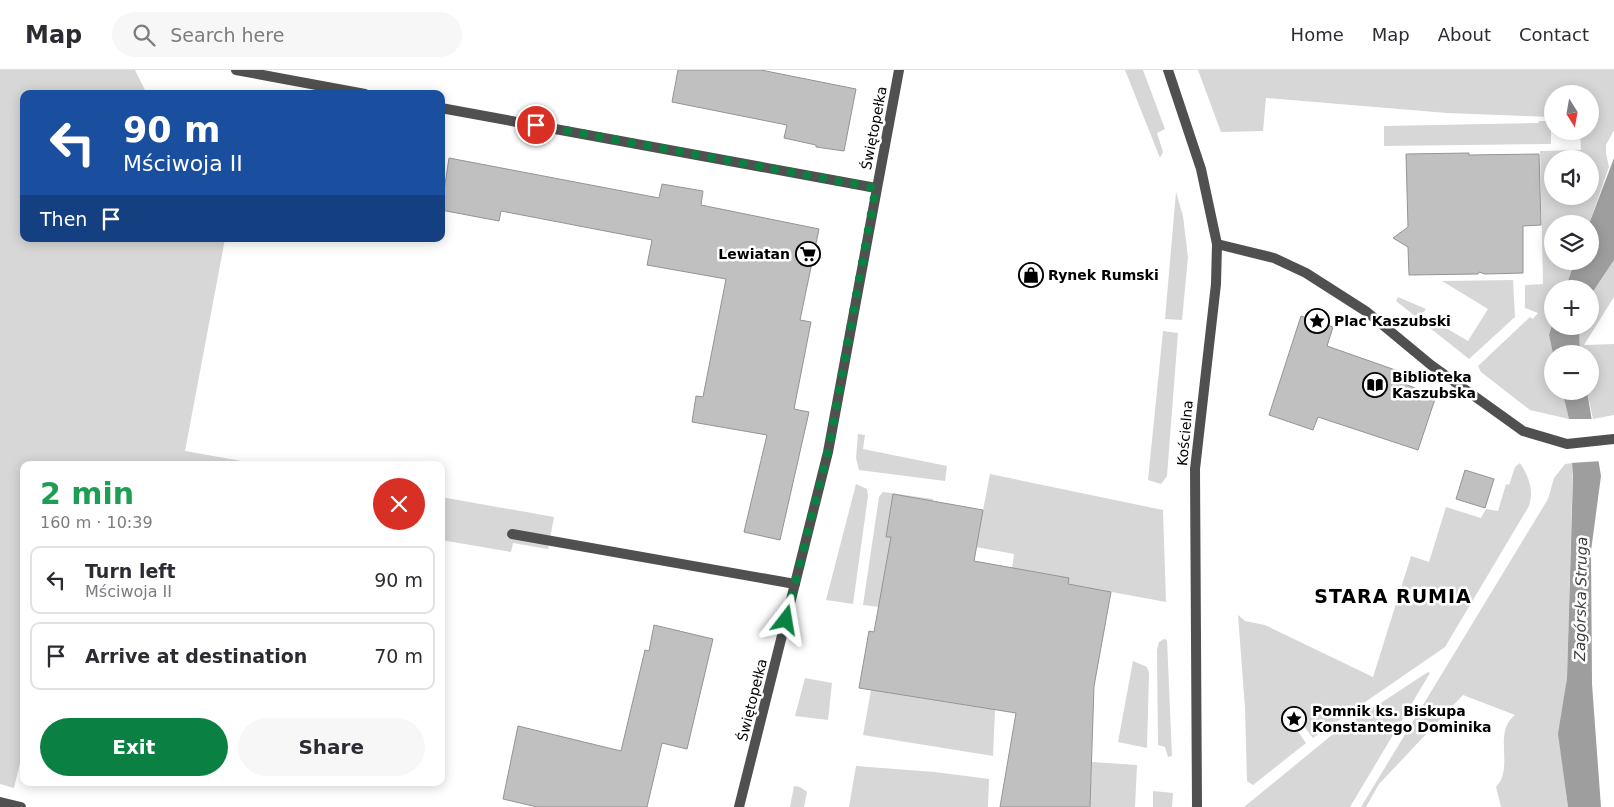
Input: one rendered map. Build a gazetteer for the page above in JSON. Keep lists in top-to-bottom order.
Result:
{
  "streets": {
    "street": ["Świętopełka", "Kościelna"]
  },
  "districts": ["STARA RUMIA"],
  "water": ["Zagórska Struga"],
  "places": {
    "supermarket": ["Lewiatan"],
    "shop": ["Rynek Rumski"],
    "place": ["Plac Kaszubski", "Pomnik ks. Biskupa Konstantego Dominika"],
    "library": ["Biblioteka Kaszubska"]
  },
  "north": "bottom",
  "page": {
    "header": "Map",
    "search": "Search here",
    "nav": [
      "Home",
      "Map",
      "About",
      "Contact"
    ],
    "map_buttons": ["+", "−"],
    "turn": ["90 m", "Mściwoja II"],
    "then": "Then",
    "heading": ["2 min", "160 m · 10:39"],
    "list": [
      {
        "name": "Turn left",
        "note": "Mściwoja II",
        "value": "90 m"
      },
      {
        "name": "Arrive at destination",
        "value": "70 m"
      }
    ],
    "buttons": ["Exit", "Share"]
  }
}
